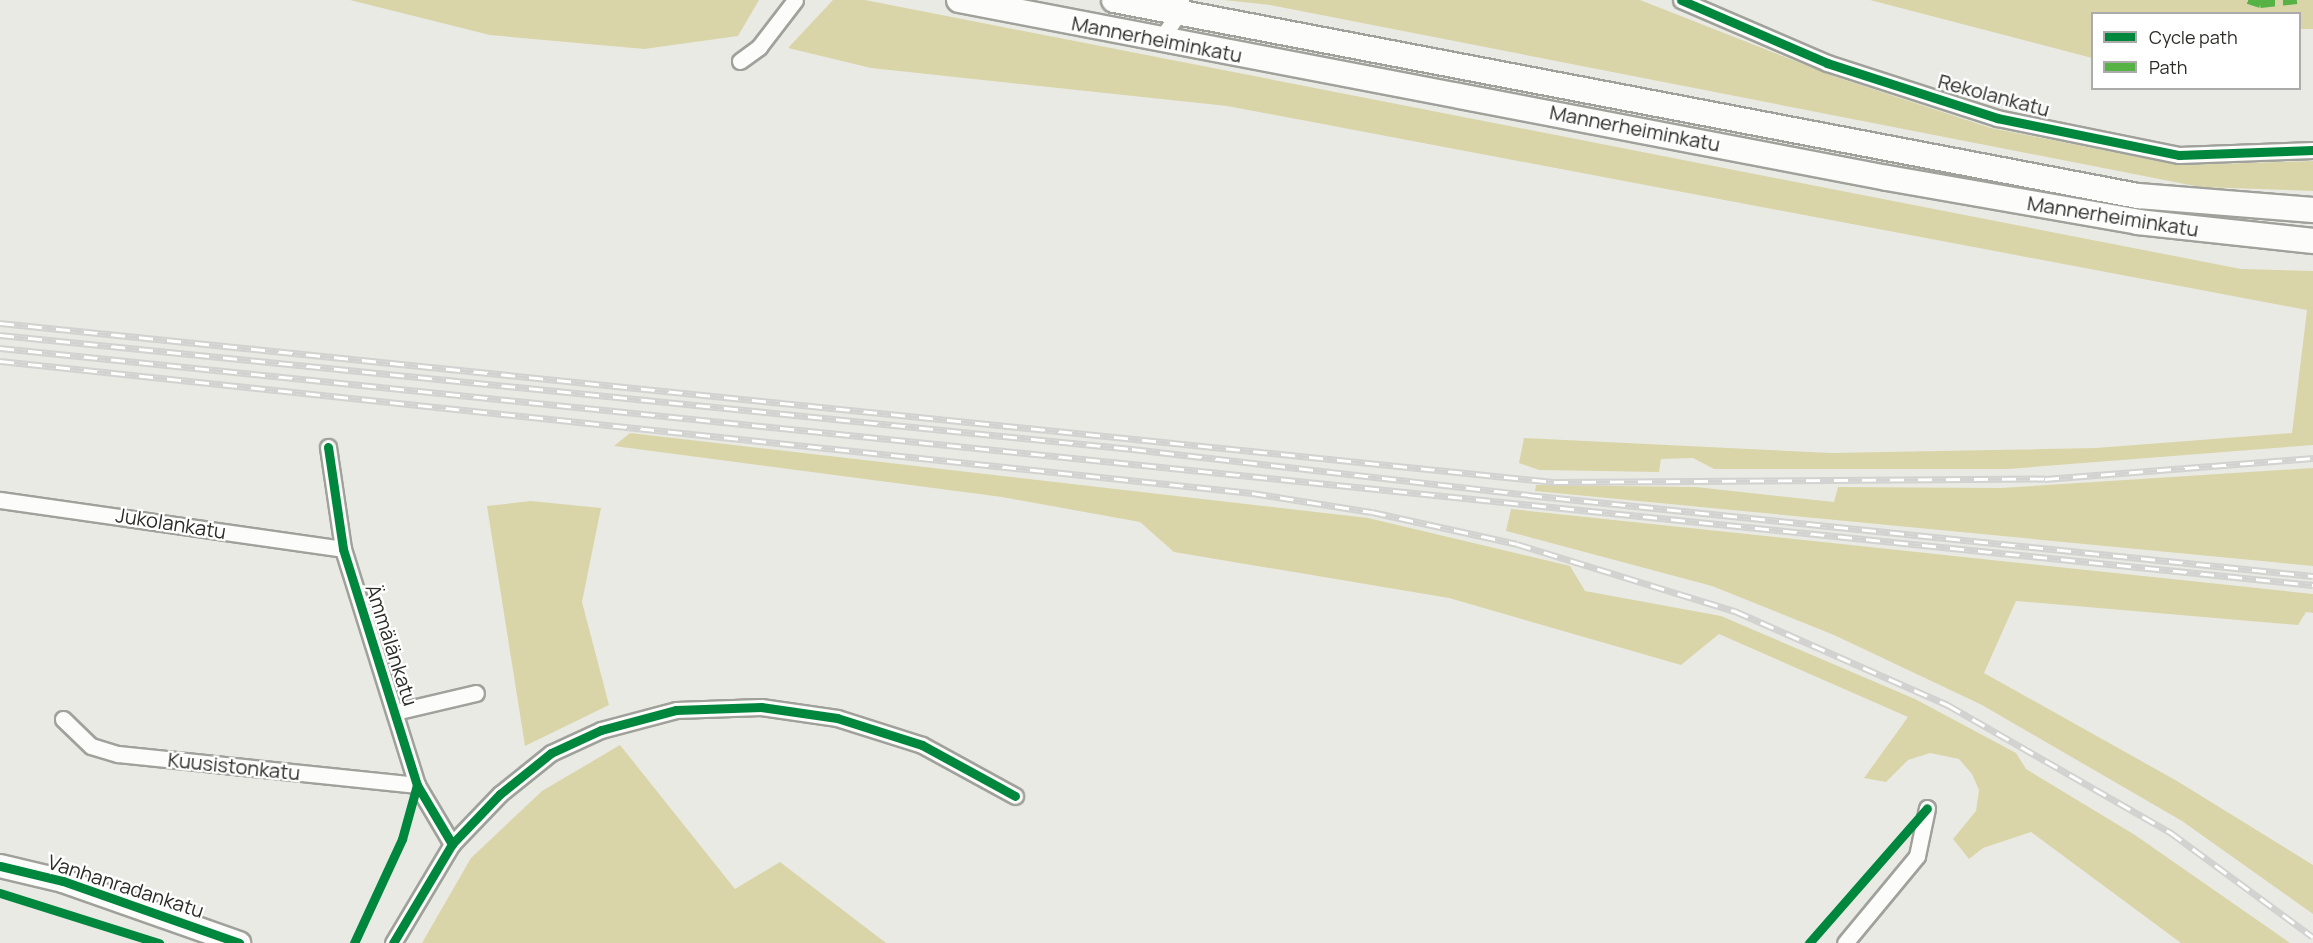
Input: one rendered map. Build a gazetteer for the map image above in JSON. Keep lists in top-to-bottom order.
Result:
{
  "streets": {
    "main road": ["Mannerheiminkatu"],
    "street": [
      "Rekolankatu",
      "Jukolankatu",
      "Ämmälänkatu",
      "Kuusistonkatu",
      "Vanhanradankatu"
    ]
  },
  "crossings": [
    ["Jukolankatu", "Ämmälänkatu"],
    ["Ämmälänkatu", "Kuusistonkatu"]
  ],
  "legend": ["Cycle path", "Path"]
}
